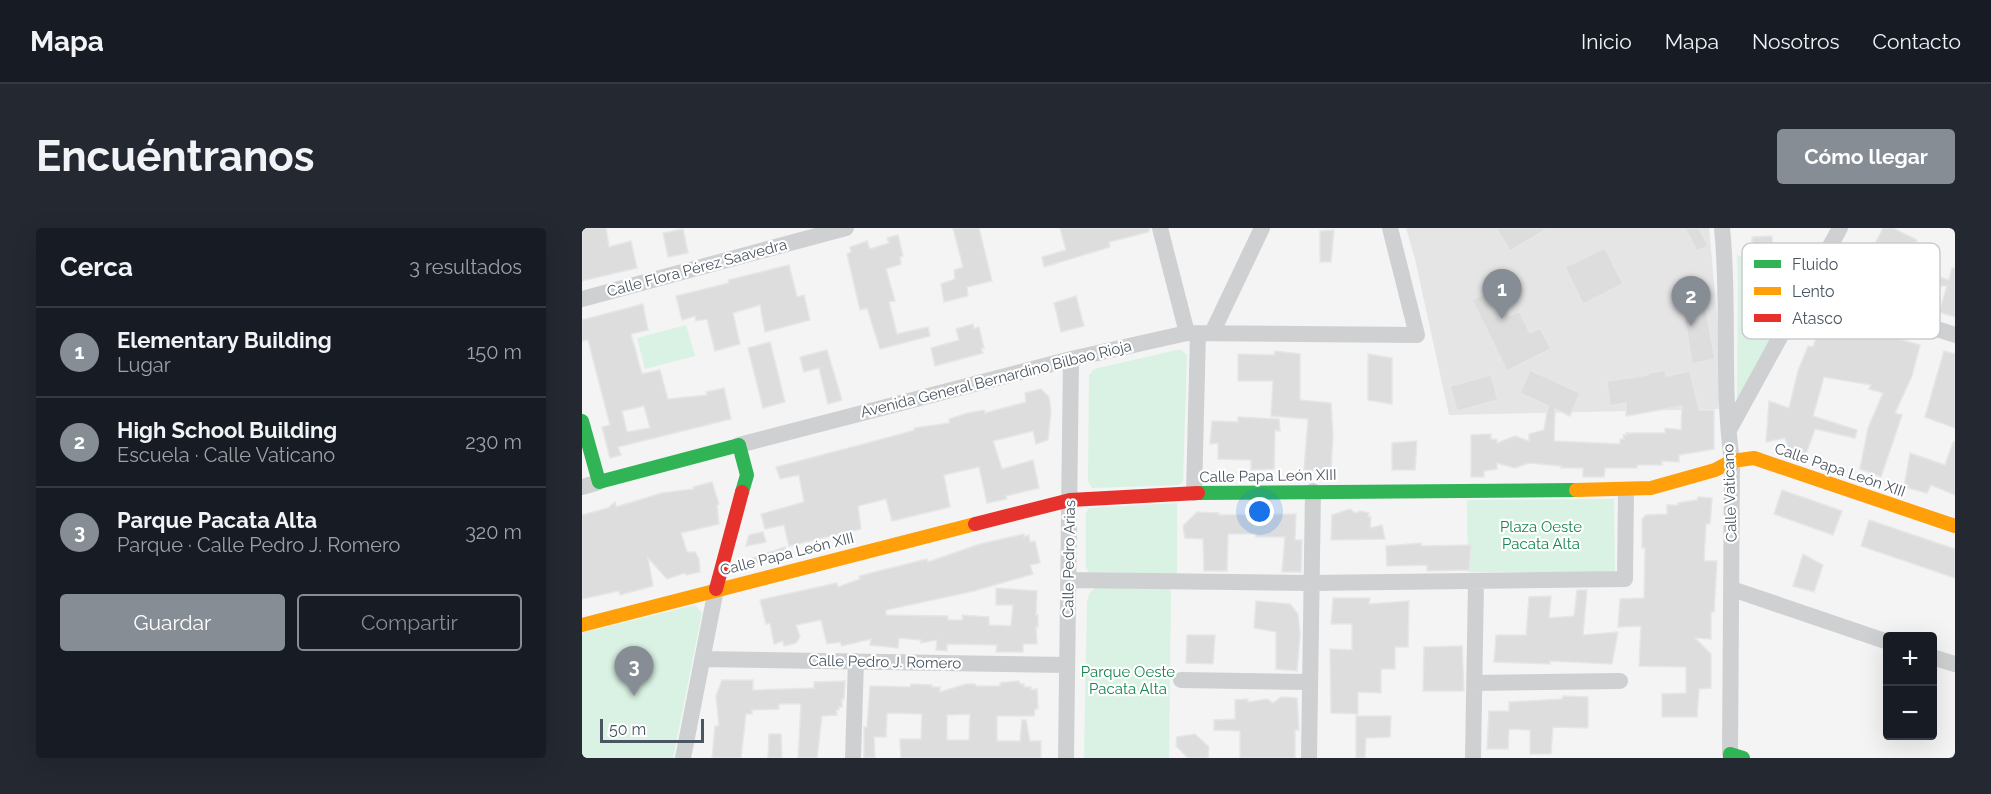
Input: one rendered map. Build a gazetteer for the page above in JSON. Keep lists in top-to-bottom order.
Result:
{
  "streets": {
    "street": [
      "Calle Flora Pérez Saavedra",
      "Avenida General Bernardino Bilbao Rioja",
      "Calle Papa León XIII",
      "Calle Vaticano",
      "Calle Pedro Arias",
      "Calle Pedro J. Romero"
    ]
  },
  "crossings": [
    ["Avenida General Bernardino Bilbao Rioja", "Calle Pedro Arias"],
    ["Calle Papa León XIII", "Calle Vaticano"],
    ["Calle Papa León XIII", "Calle Pedro Arias"],
    ["Calle Pedro Arias", "Calle Pedro J. Romero"]
  ],
  "parks": ["Plaza Oeste Pacata Alta", "Parque Oeste Pacata Alta"],
  "legend": ["Fluido", "Lento", "Atasco"],
  "scale_bar": "50 m",
  "page": {
    "header": "Mapa",
    "nav": [
      "Inicio",
      "Mapa",
      "Nosotros",
      "Contacto"
    ],
    "buttons": [
      "Cómo llegar",
      ["Guardar", "Compartir"]
    ],
    "title": "Encuéntranos",
    "heading": ["Cerca", "3 resultados"],
    "pins": ["1", "2", "3"],
    "list": [
      {
        "mark": "1",
        "name": "Elementary Building",
        "note": "Lugar",
        "value": "150 m"
      },
      {
        "mark": "2",
        "name": "High School Building",
        "note": "Escuela · Calle Vaticano",
        "value": "230 m"
      },
      {
        "mark": "3",
        "name": "Parque Pacata Alta",
        "note": "Parque · Calle Pedro J. Romero",
        "value": "320 m"
      }
    ],
    "map_buttons": ["+", "−"],
    "scale": "50 m"
  }
}
